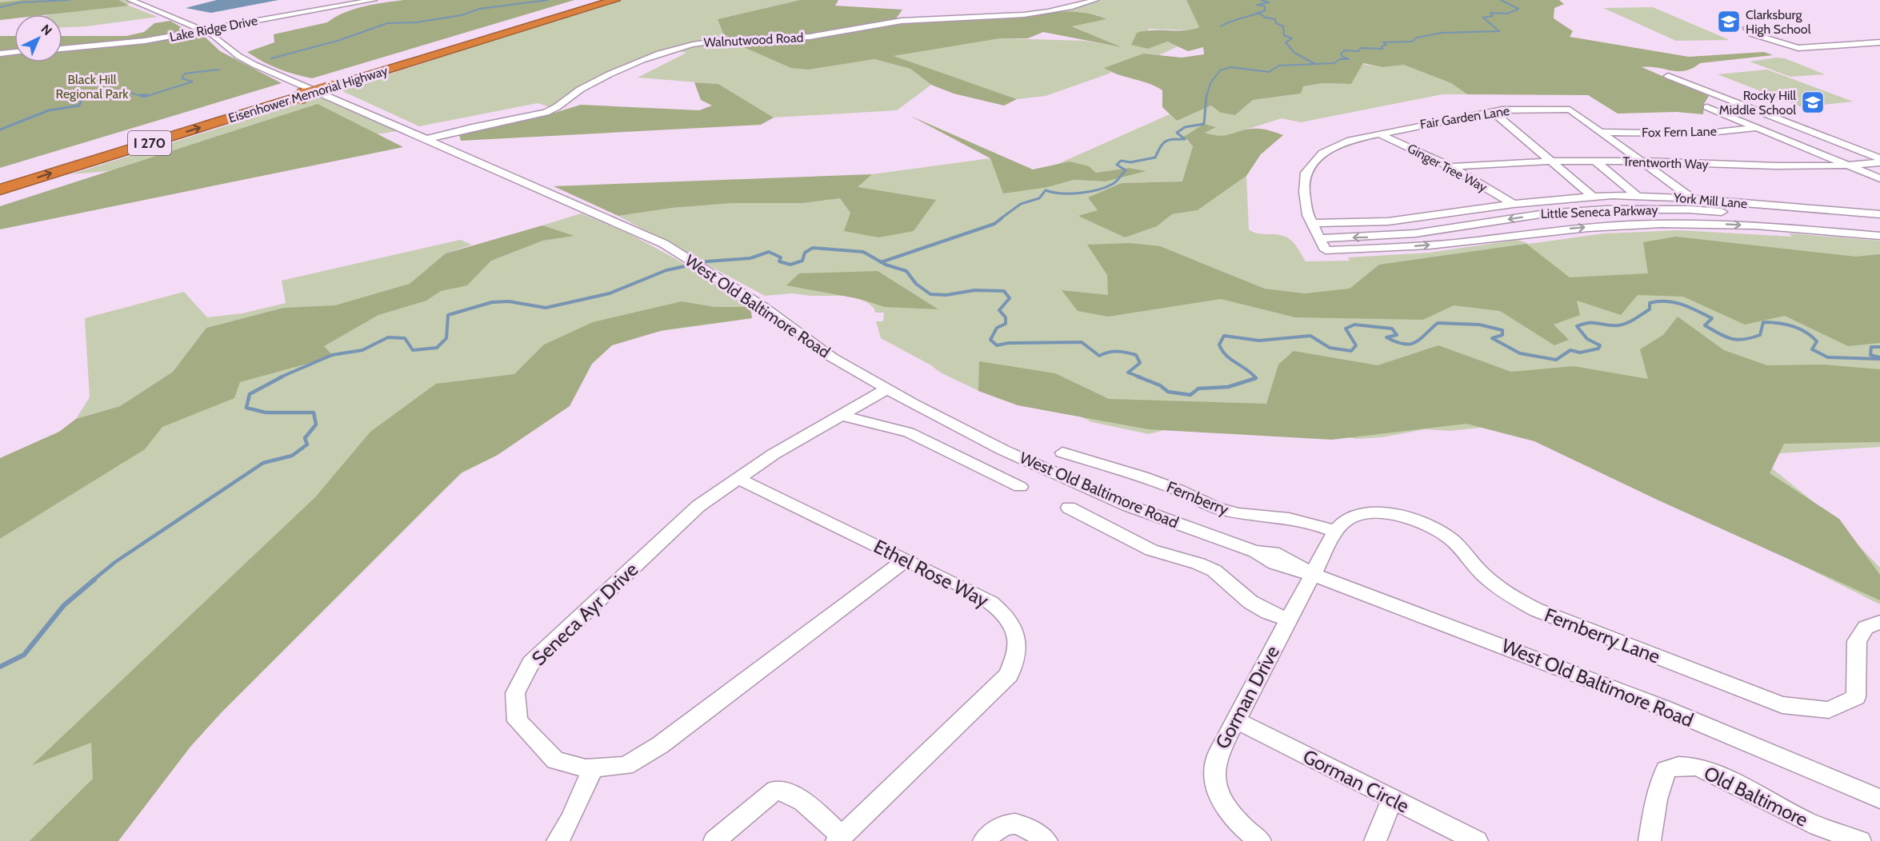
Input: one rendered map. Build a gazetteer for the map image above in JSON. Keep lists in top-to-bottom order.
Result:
{
  "streets": {
    "highway": ["Eisenhower Memorial Highway", "I 270"],
    "street": [
      "Lake Ridge Drive",
      "Walnutwood Road",
      "Fair Garden Lane",
      "Fox Fern Lane",
      "Trentworth Way",
      "Ginger Tree Way",
      "York Mill Lane",
      "Little Seneca Parkway",
      "West Old Baltimore Road",
      "Fernberry",
      "Ethel Rose Way",
      "Seneca Ayr Drive",
      "Fernberry Lane",
      "Gorman Drive",
      "Gorman Circle",
      "Old Baltimore"
    ]
  },
  "crossings": [
    ["Lake Ridge Drive", "West Old Baltimore Road"],
    ["Walnutwood Road", "West Old Baltimore Road"],
    ["Fair Garden Lane", "Fox Fern Lane"],
    ["Fair Garden Lane", "Trentworth Way"],
    ["Fair Garden Lane", "Ginger Tree Way"],
    ["Fair Garden Lane", "York Mill Lane"],
    ["Fair Garden Lane", "Little Seneca Parkway"],
    ["Trentworth Way", "Ginger Tree Way"],
    ["Ginger Tree Way", "York Mill Lane"],
    ["West Old Baltimore Road", "Seneca Ayr Drive"],
    ["West Old Baltimore Road", "Fernberry Lane"],
    ["West Old Baltimore Road", "Gorman Drive"],
    ["Fernberry", "Fernberry Lane"],
    ["Ethel Rose Way", "Seneca Ayr Drive"],
    ["Fernberry Lane", "Gorman Drive"],
    ["Gorman Drive", "Gorman Circle"]
  ],
  "parks": ["Black Hill Regional Park"],
  "places": {
    "school or university": ["Clarksburg High School", "Rocky Hill Middle School"]
  },
  "north": "top right"
}
